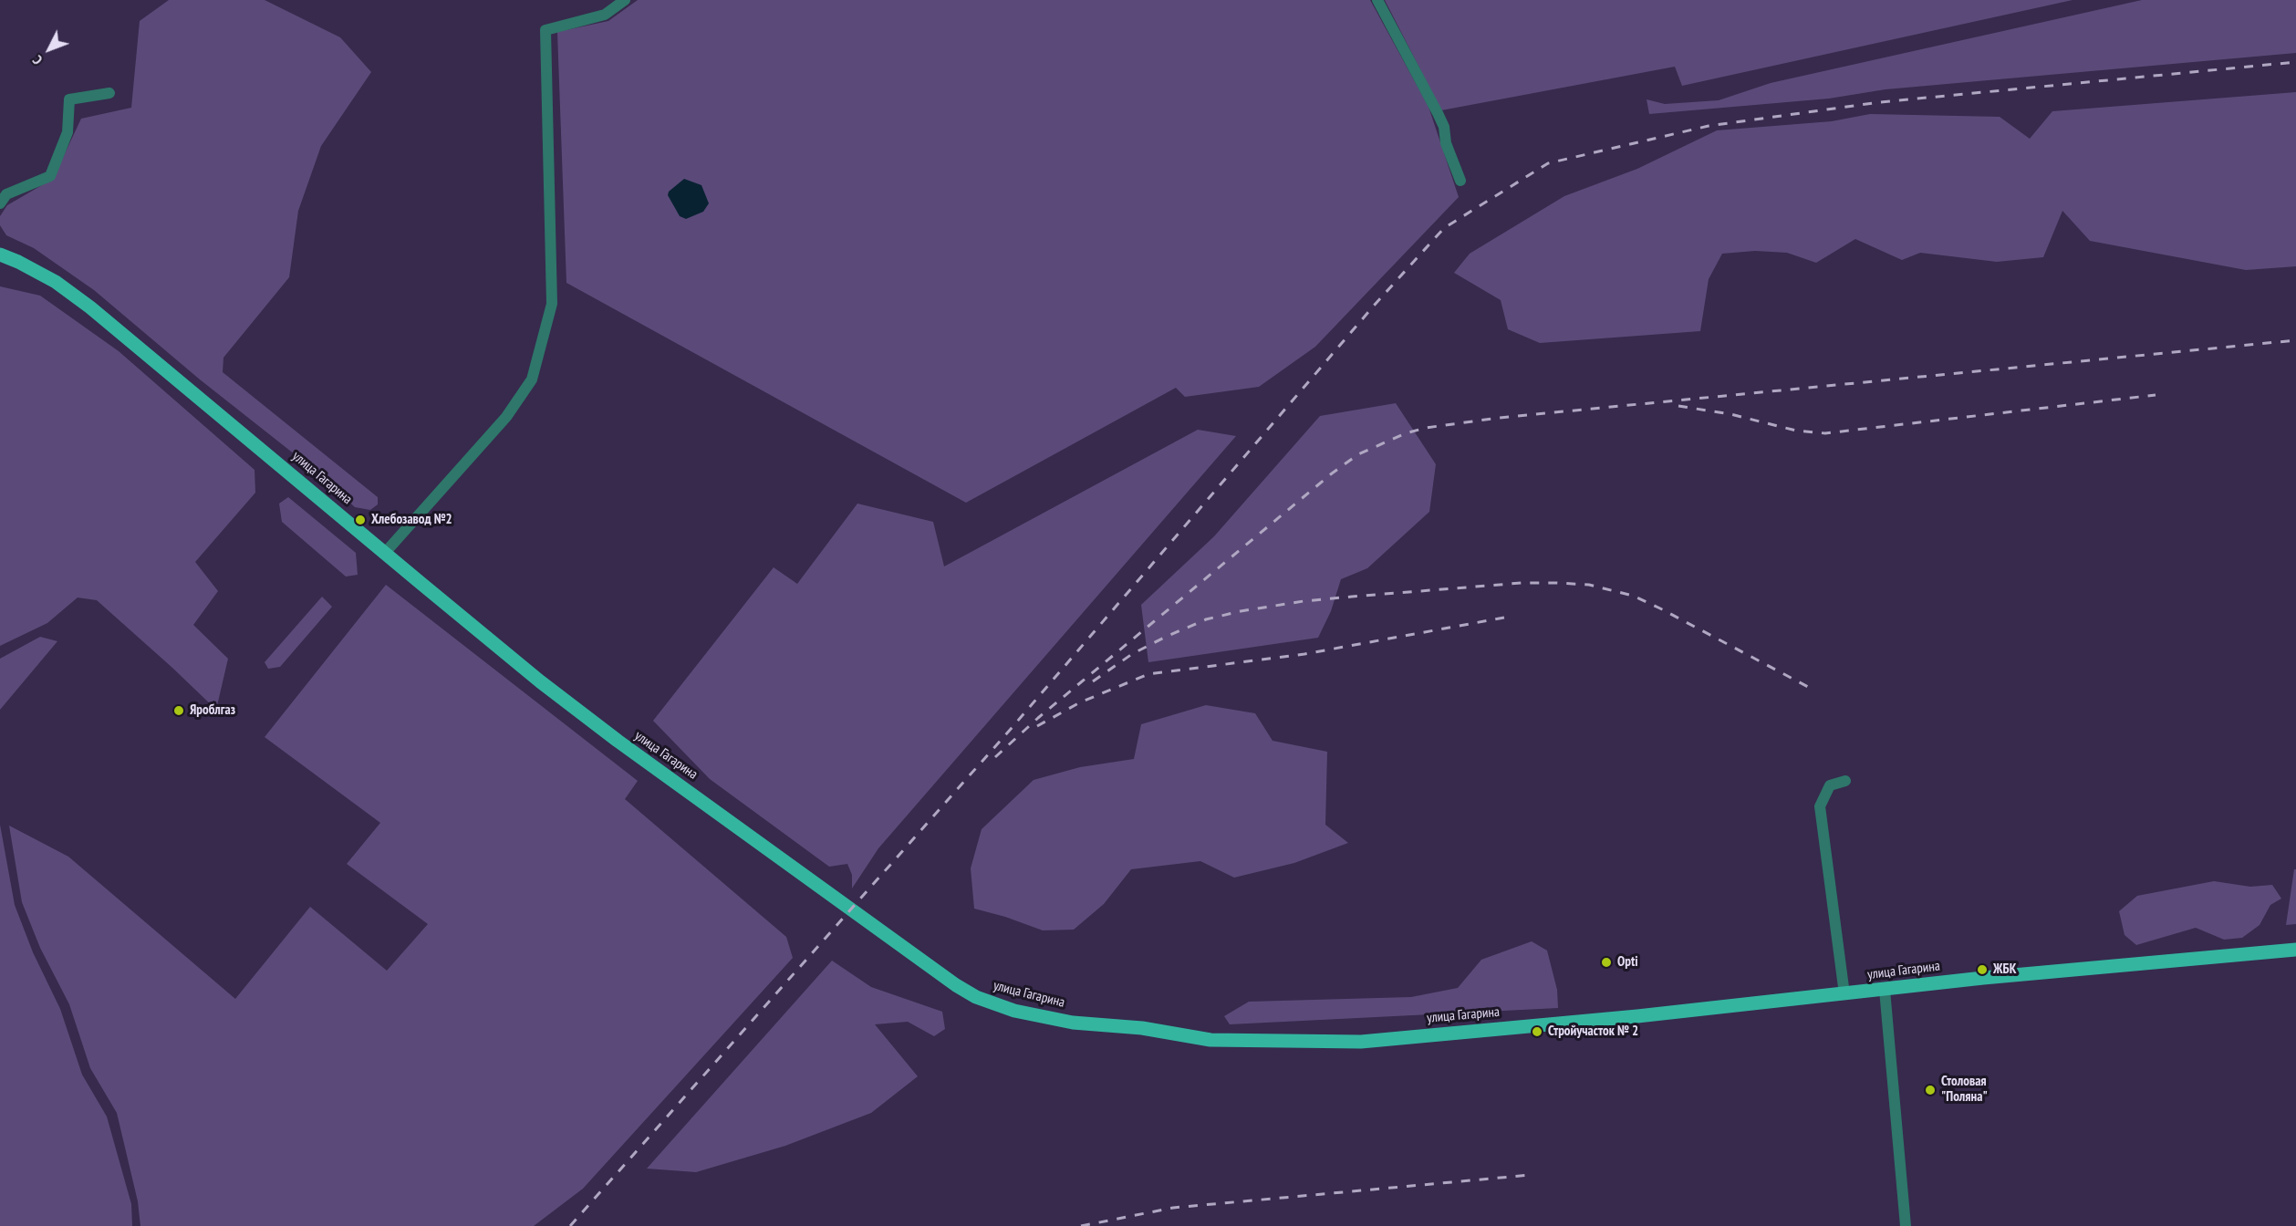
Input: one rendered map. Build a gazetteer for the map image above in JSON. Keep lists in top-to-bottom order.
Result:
{
  "streets": {
    "main road": ["улица Гагарина"]
  },
  "places": [
    "Хлебозавод №2",
    "Яроблгаз",
    "Opti",
    "ЖБК",
    "Стройучасток № 2",
    "Столовая \"Поляна\""
  ],
  "north": "bottom left"
}
